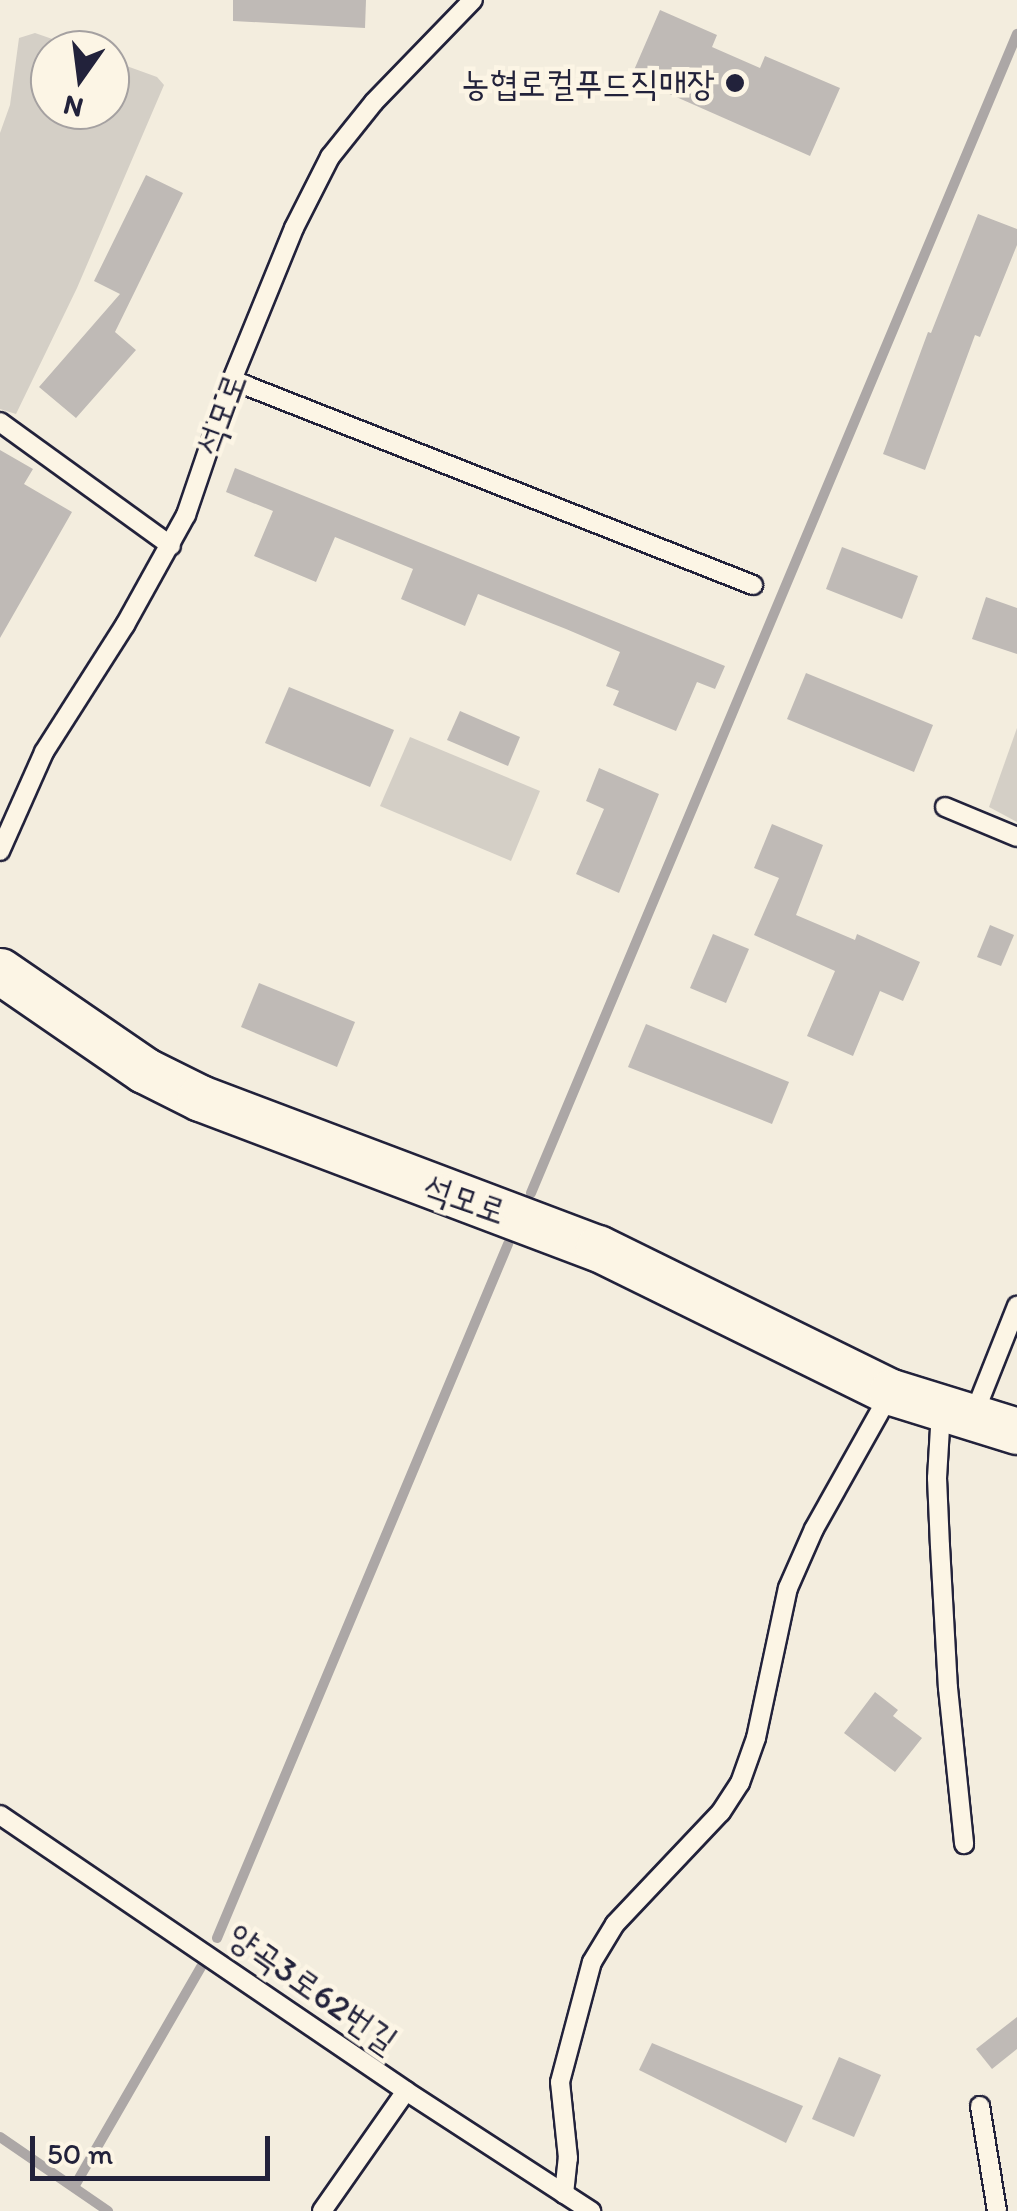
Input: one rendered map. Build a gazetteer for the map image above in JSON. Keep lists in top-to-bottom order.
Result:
{
  "streets": {
    "street": ["석모로"],
    "lane": ["양곡3로62번길"]
  },
  "places": ["농협로컬푸드직매장"],
  "scale_bar": "50 m",
  "north": "bottom"
}
